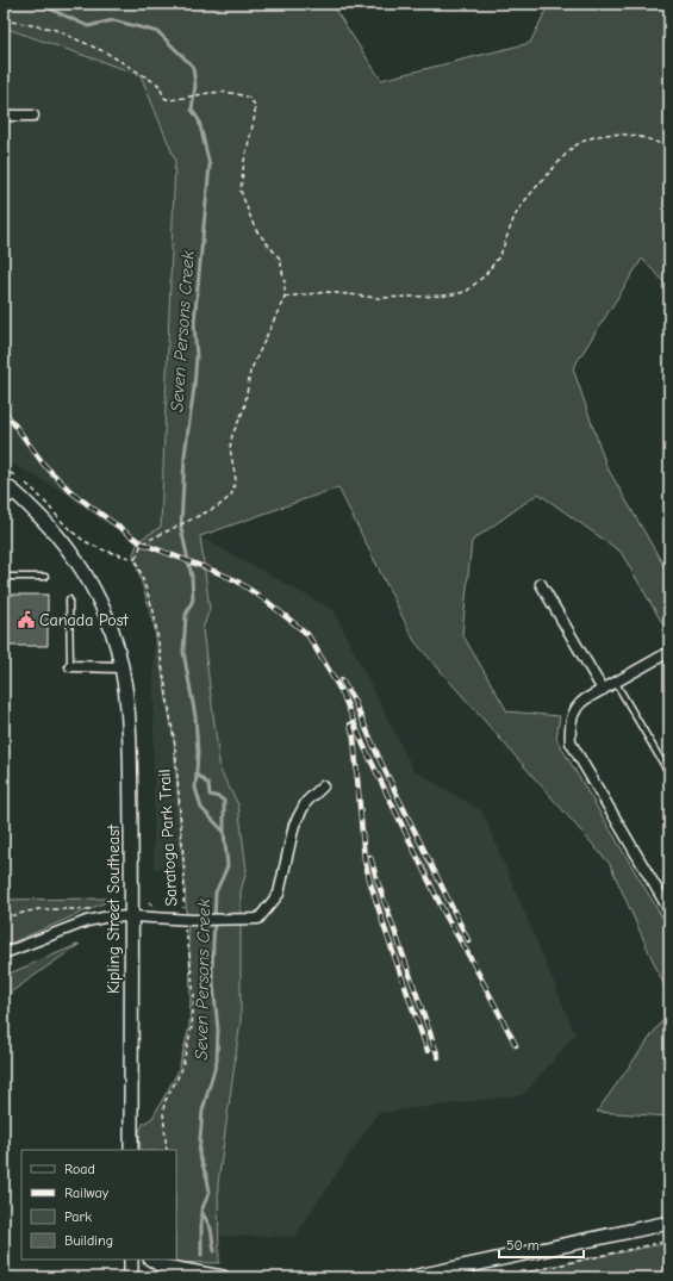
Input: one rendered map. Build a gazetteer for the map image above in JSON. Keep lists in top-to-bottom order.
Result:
{
  "streets": {
    "street": ["Kipling Street Southeast"],
    "path": ["Saratoga Park Trail"]
  },
  "water": ["Seven Persons Creek"],
  "places": {
    "public building": ["Canada Post"]
  },
  "legend": [
    "Road",
    "Railway",
    "Park",
    "Building"
  ],
  "scale_bar": "50 m"
}
